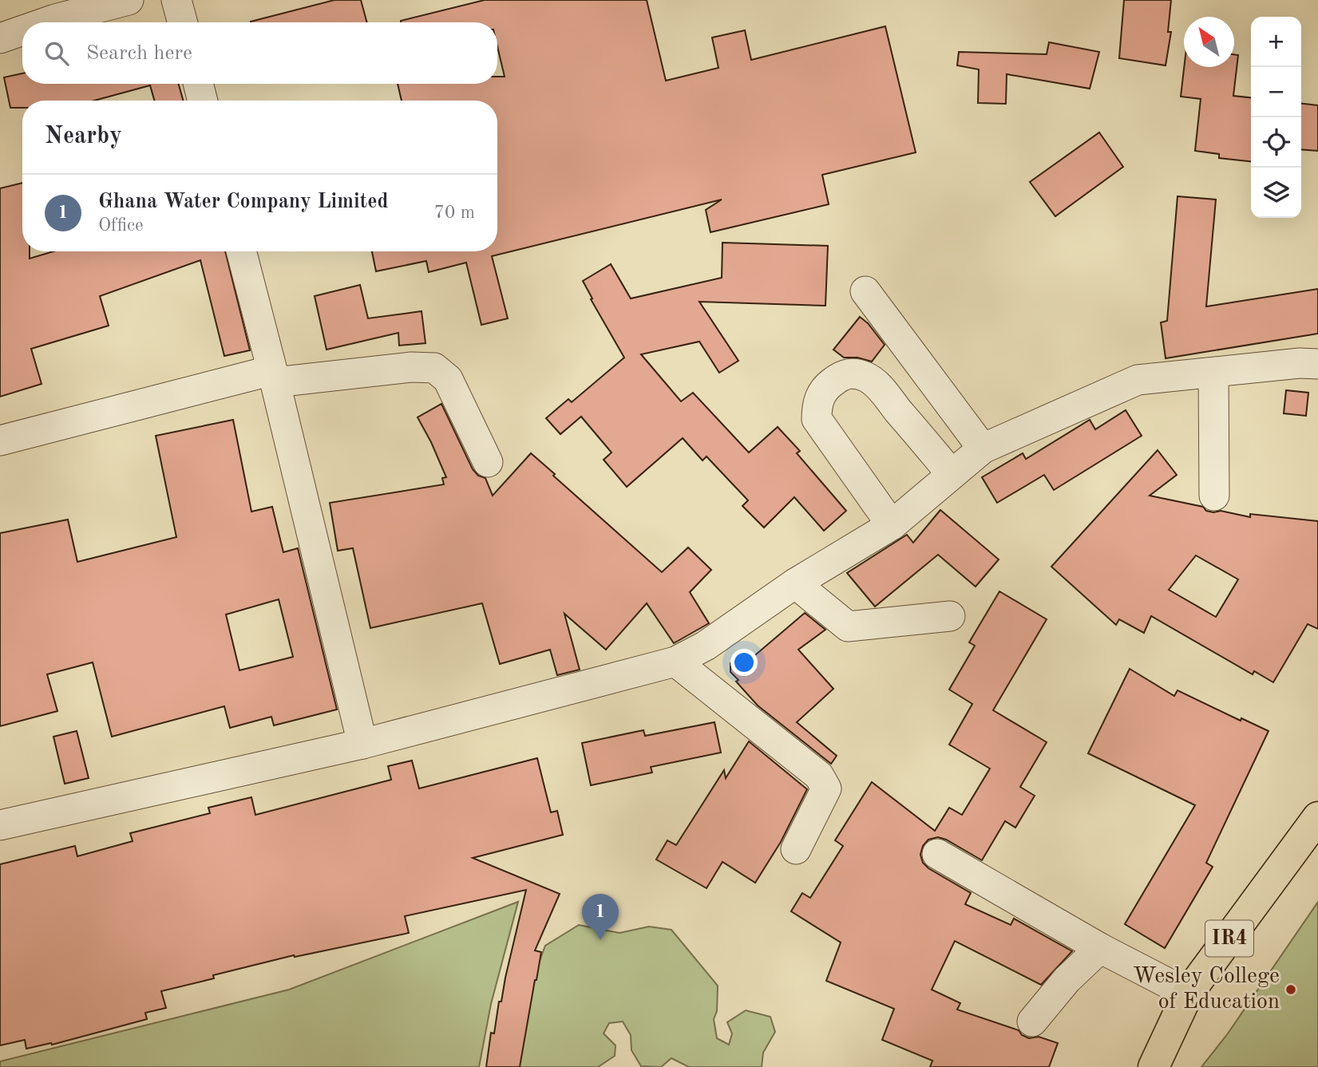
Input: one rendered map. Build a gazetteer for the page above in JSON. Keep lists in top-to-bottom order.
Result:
{
  "streets": {
    "main road": ["IR4"]
  },
  "places": ["Wesley College of Education"],
  "north": "top left",
  "page": {
    "map_buttons": ["+", "−"],
    "search": "Search here",
    "heading": "Nearby",
    "list": [
      {
        "mark": "1",
        "name": "Ghana Water Company Limited",
        "note": "Office",
        "value": "70 m"
      }
    ],
    "pins": "1"
  }
}
